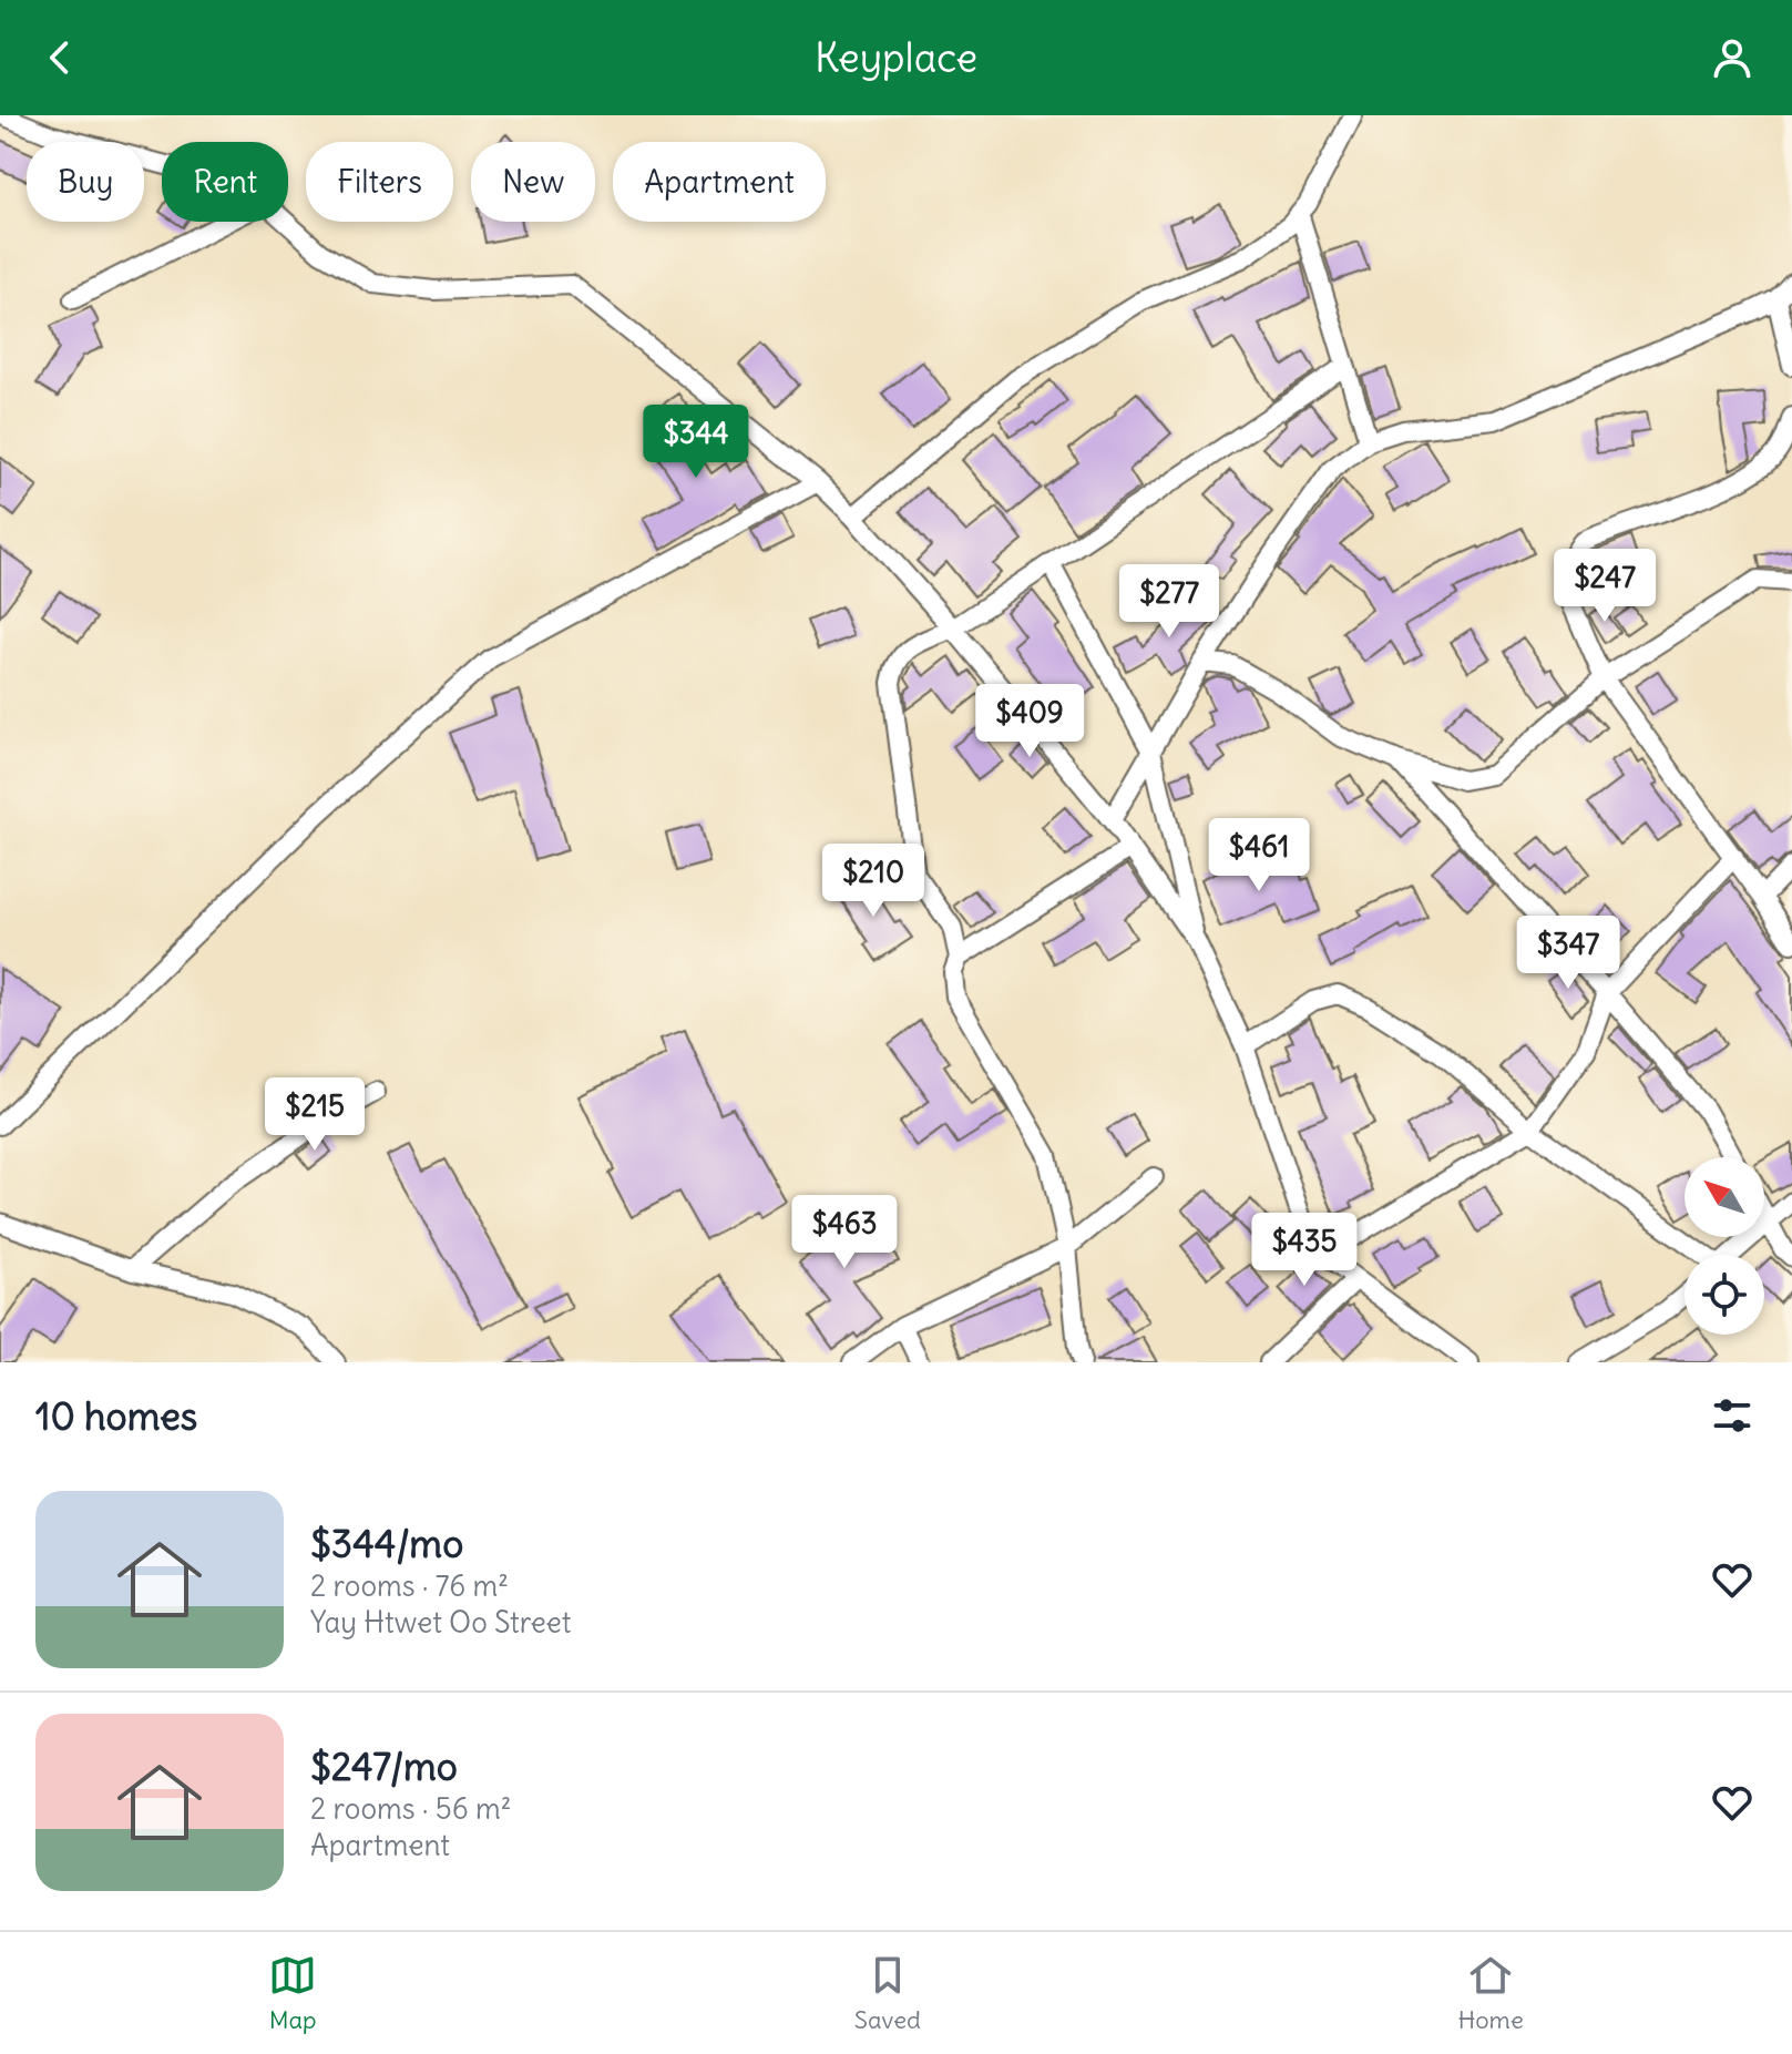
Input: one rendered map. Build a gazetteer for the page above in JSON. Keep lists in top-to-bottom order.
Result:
{
  "north": "top left",
  "page": {
    "header": "Keyplace",
    "chip": [
      "Buy",
      "Rent",
      "Filters",
      "New",
      "Apartment"
    ],
    "price": [
      "$344",
      "$247",
      "$277",
      "$409",
      "$461",
      "$210",
      "$347",
      "$215",
      "$463",
      "$435"
    ],
    "heading": "10 homes",
    "list": [
      {
        "name": "$344/mo",
        "note": "2 rooms · 76 m² · Yay Htwet Oo Street"
      },
      {
        "name": "$247/mo",
        "note": "2 rooms · 56 m² · Apartment"
      }
    ],
    "tabs": ["Map", "Saved", "Home"]
  }
}
